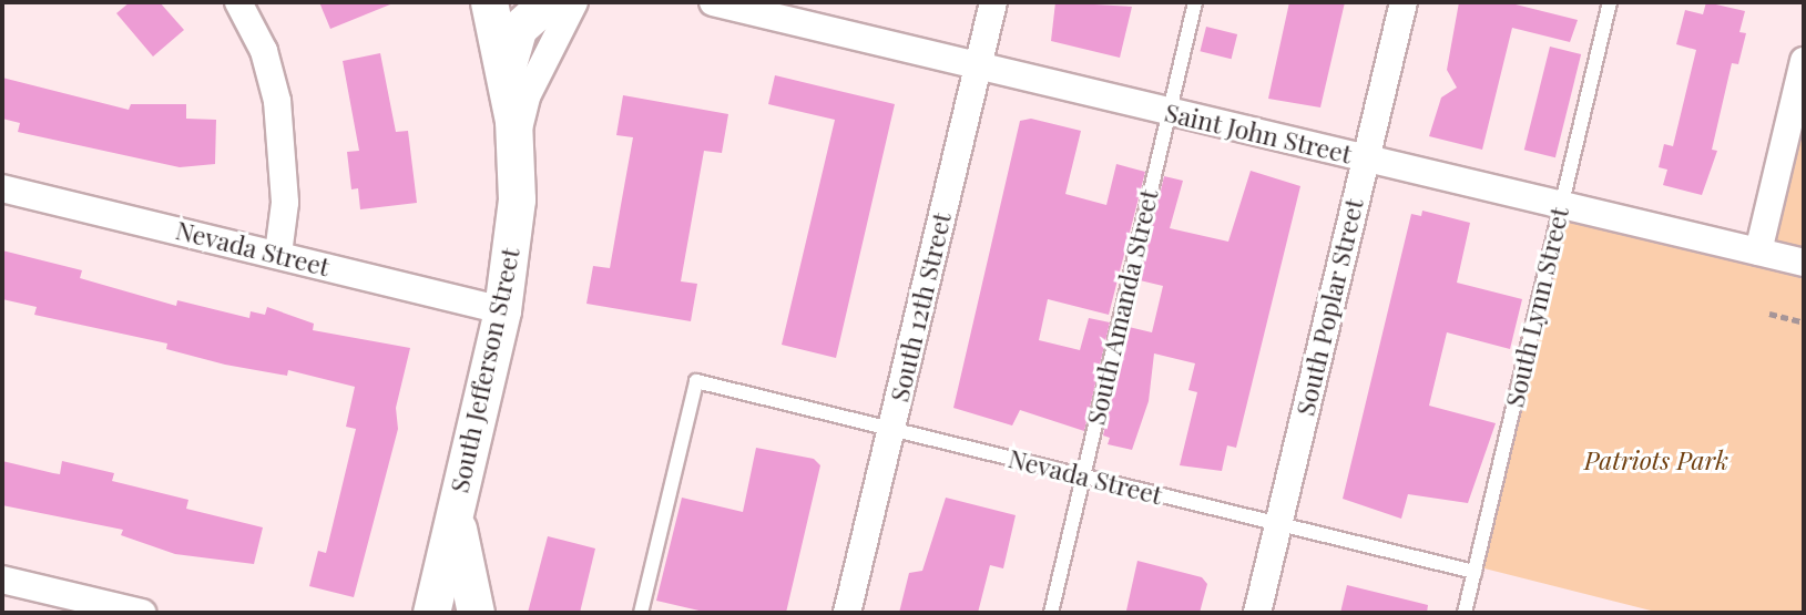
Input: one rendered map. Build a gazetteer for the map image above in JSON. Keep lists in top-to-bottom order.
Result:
{
  "streets": {
    "main road": ["South Jefferson Street"],
    "street": [
      "Saint John Street",
      "Nevada Street",
      "South 12th Street",
      "South Poplar Street"
    ],
    "lane": ["South Amanda Street", "South Lynn Street"]
  },
  "crossings": [
    ["Saint John Street", "South 12th Street"],
    ["Saint John Street", "South Amanda Street"],
    ["Saint John Street", "South Poplar Street"],
    ["Saint John Street", "South Lynn Street"],
    ["Nevada Street", "South 12th Street"],
    ["Nevada Street", "South Amanda Street"],
    ["Nevada Street", "South Poplar Street"],
    ["Nevada Street", "South Lynn Street"],
    ["Nevada Street", "South Jefferson Street"]
  ],
  "parks": ["Patriots Park"]
}
